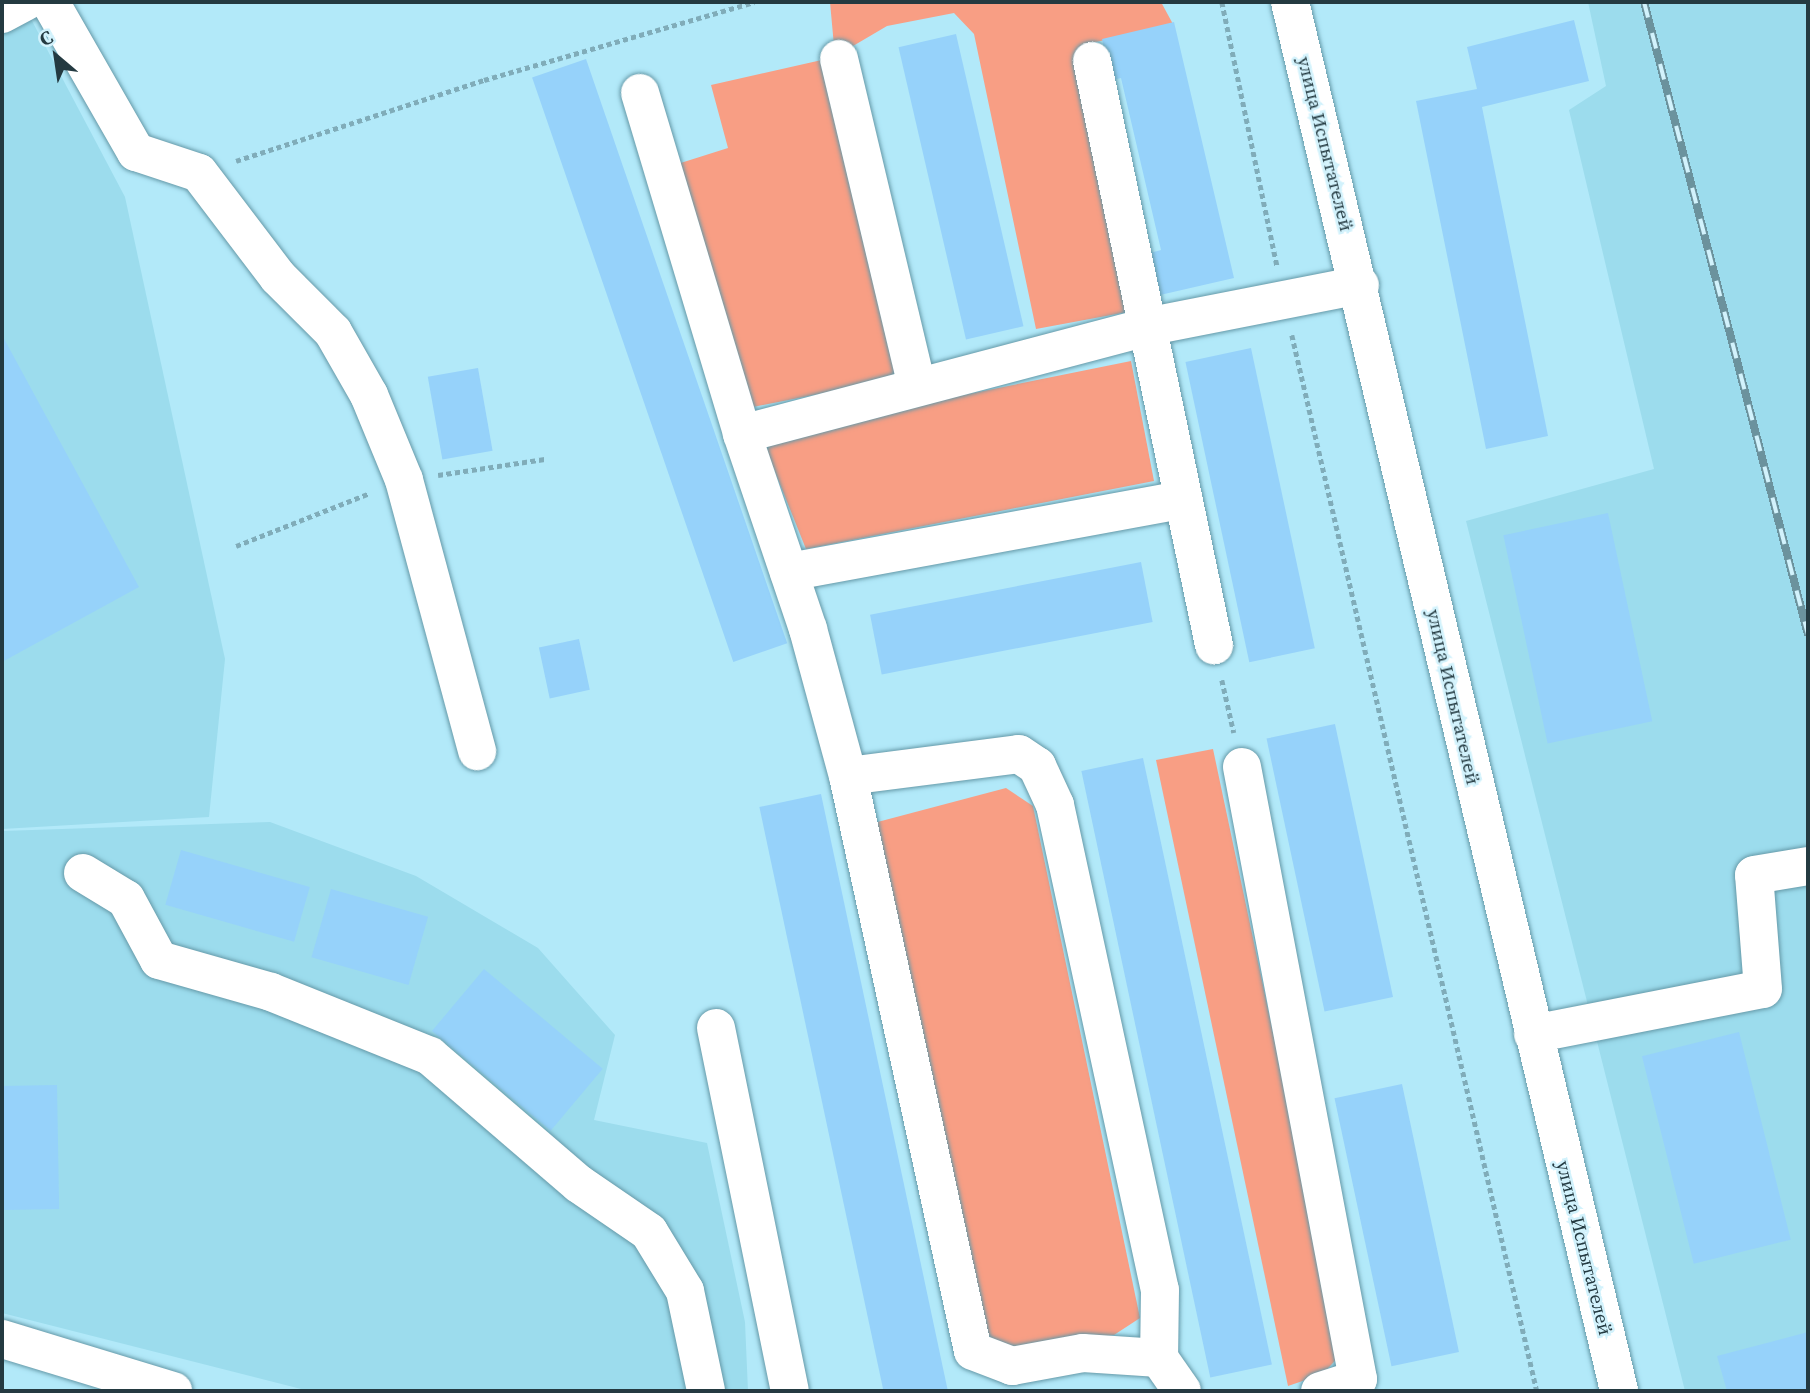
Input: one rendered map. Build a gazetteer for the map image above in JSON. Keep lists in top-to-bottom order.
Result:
{
  "streets": {
    "main road": ["улица Испытателей"]
  },
  "north": "top left"
}
